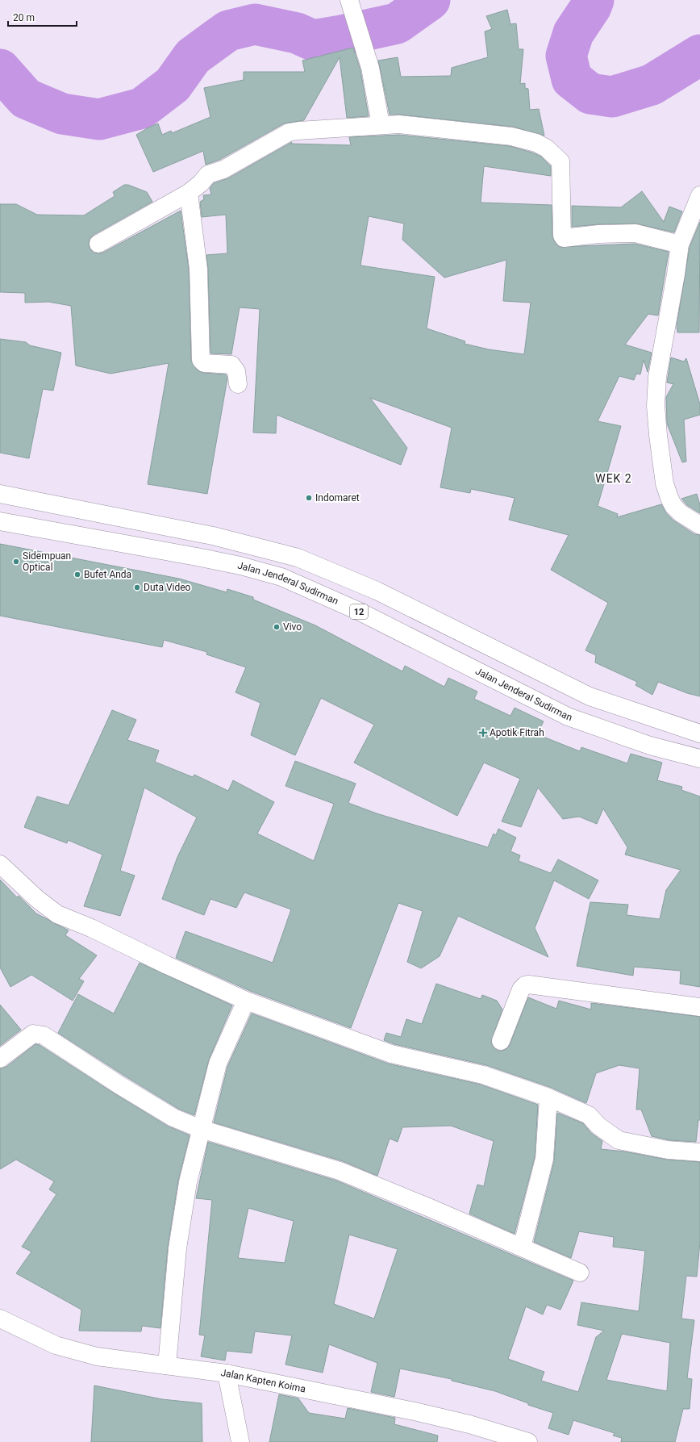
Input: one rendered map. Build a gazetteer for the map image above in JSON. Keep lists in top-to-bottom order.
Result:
{
  "streets": {
    "main road": ["Jalan Jenderal Sudirman", "12", "Jalan Kapten Koima"]
  },
  "districts": ["WEK 2"],
  "places": {
    "other": [
      "Indomaret",
      "Sidempuan Optical",
      "Bufet Anda",
      "Duta Video",
      "Vivo"
    ],
    "health": ["Apotik Fitrah"]
  },
  "scale_bar": "20 m"
}
